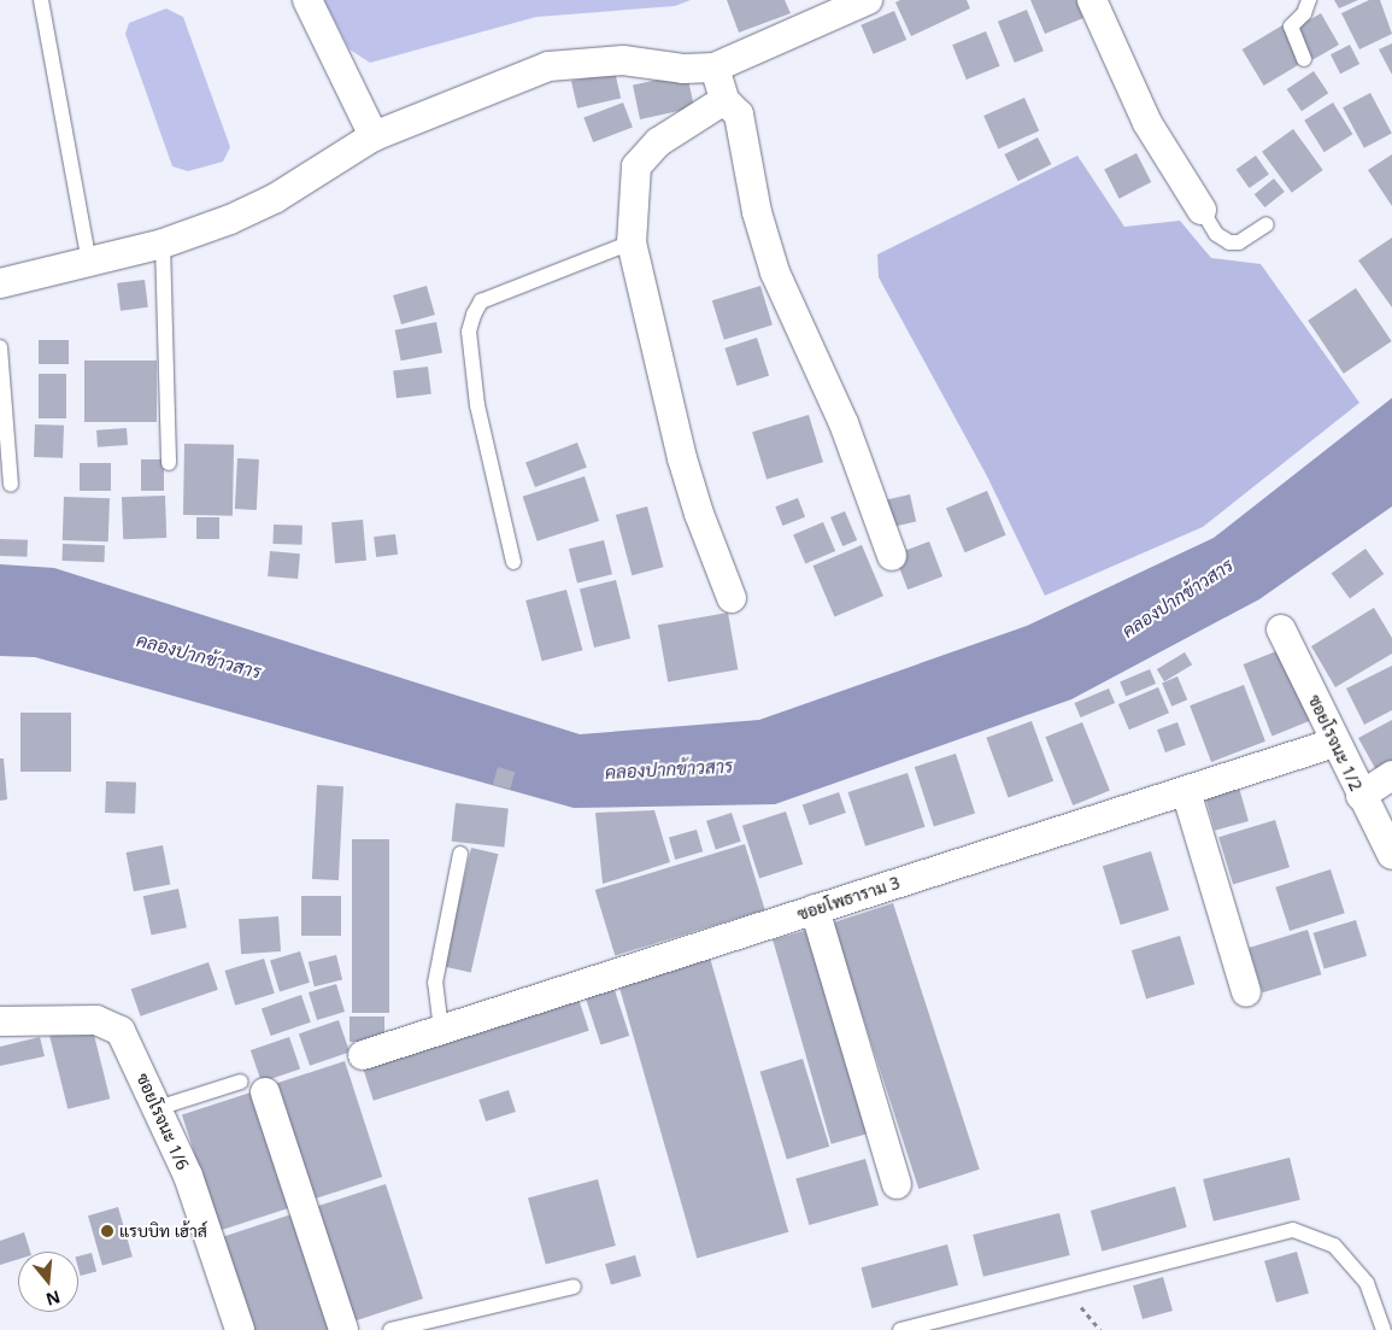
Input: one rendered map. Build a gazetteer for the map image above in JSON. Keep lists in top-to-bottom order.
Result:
{
  "streets": {
    "street": ["ซอยโรจนะ 1/2", "ซอยโพธาราม 3", "ซอยโรจนะ 1/6"]
  },
  "crossings": [
    ["ซอยโรจนะ 1/2", "ซอยโพธาราม 3"]
  ],
  "water": ["คลองปากข้าวสาร"],
  "places": ["แรบบิท เฮ้าส์"],
  "north": "bottom"
}
